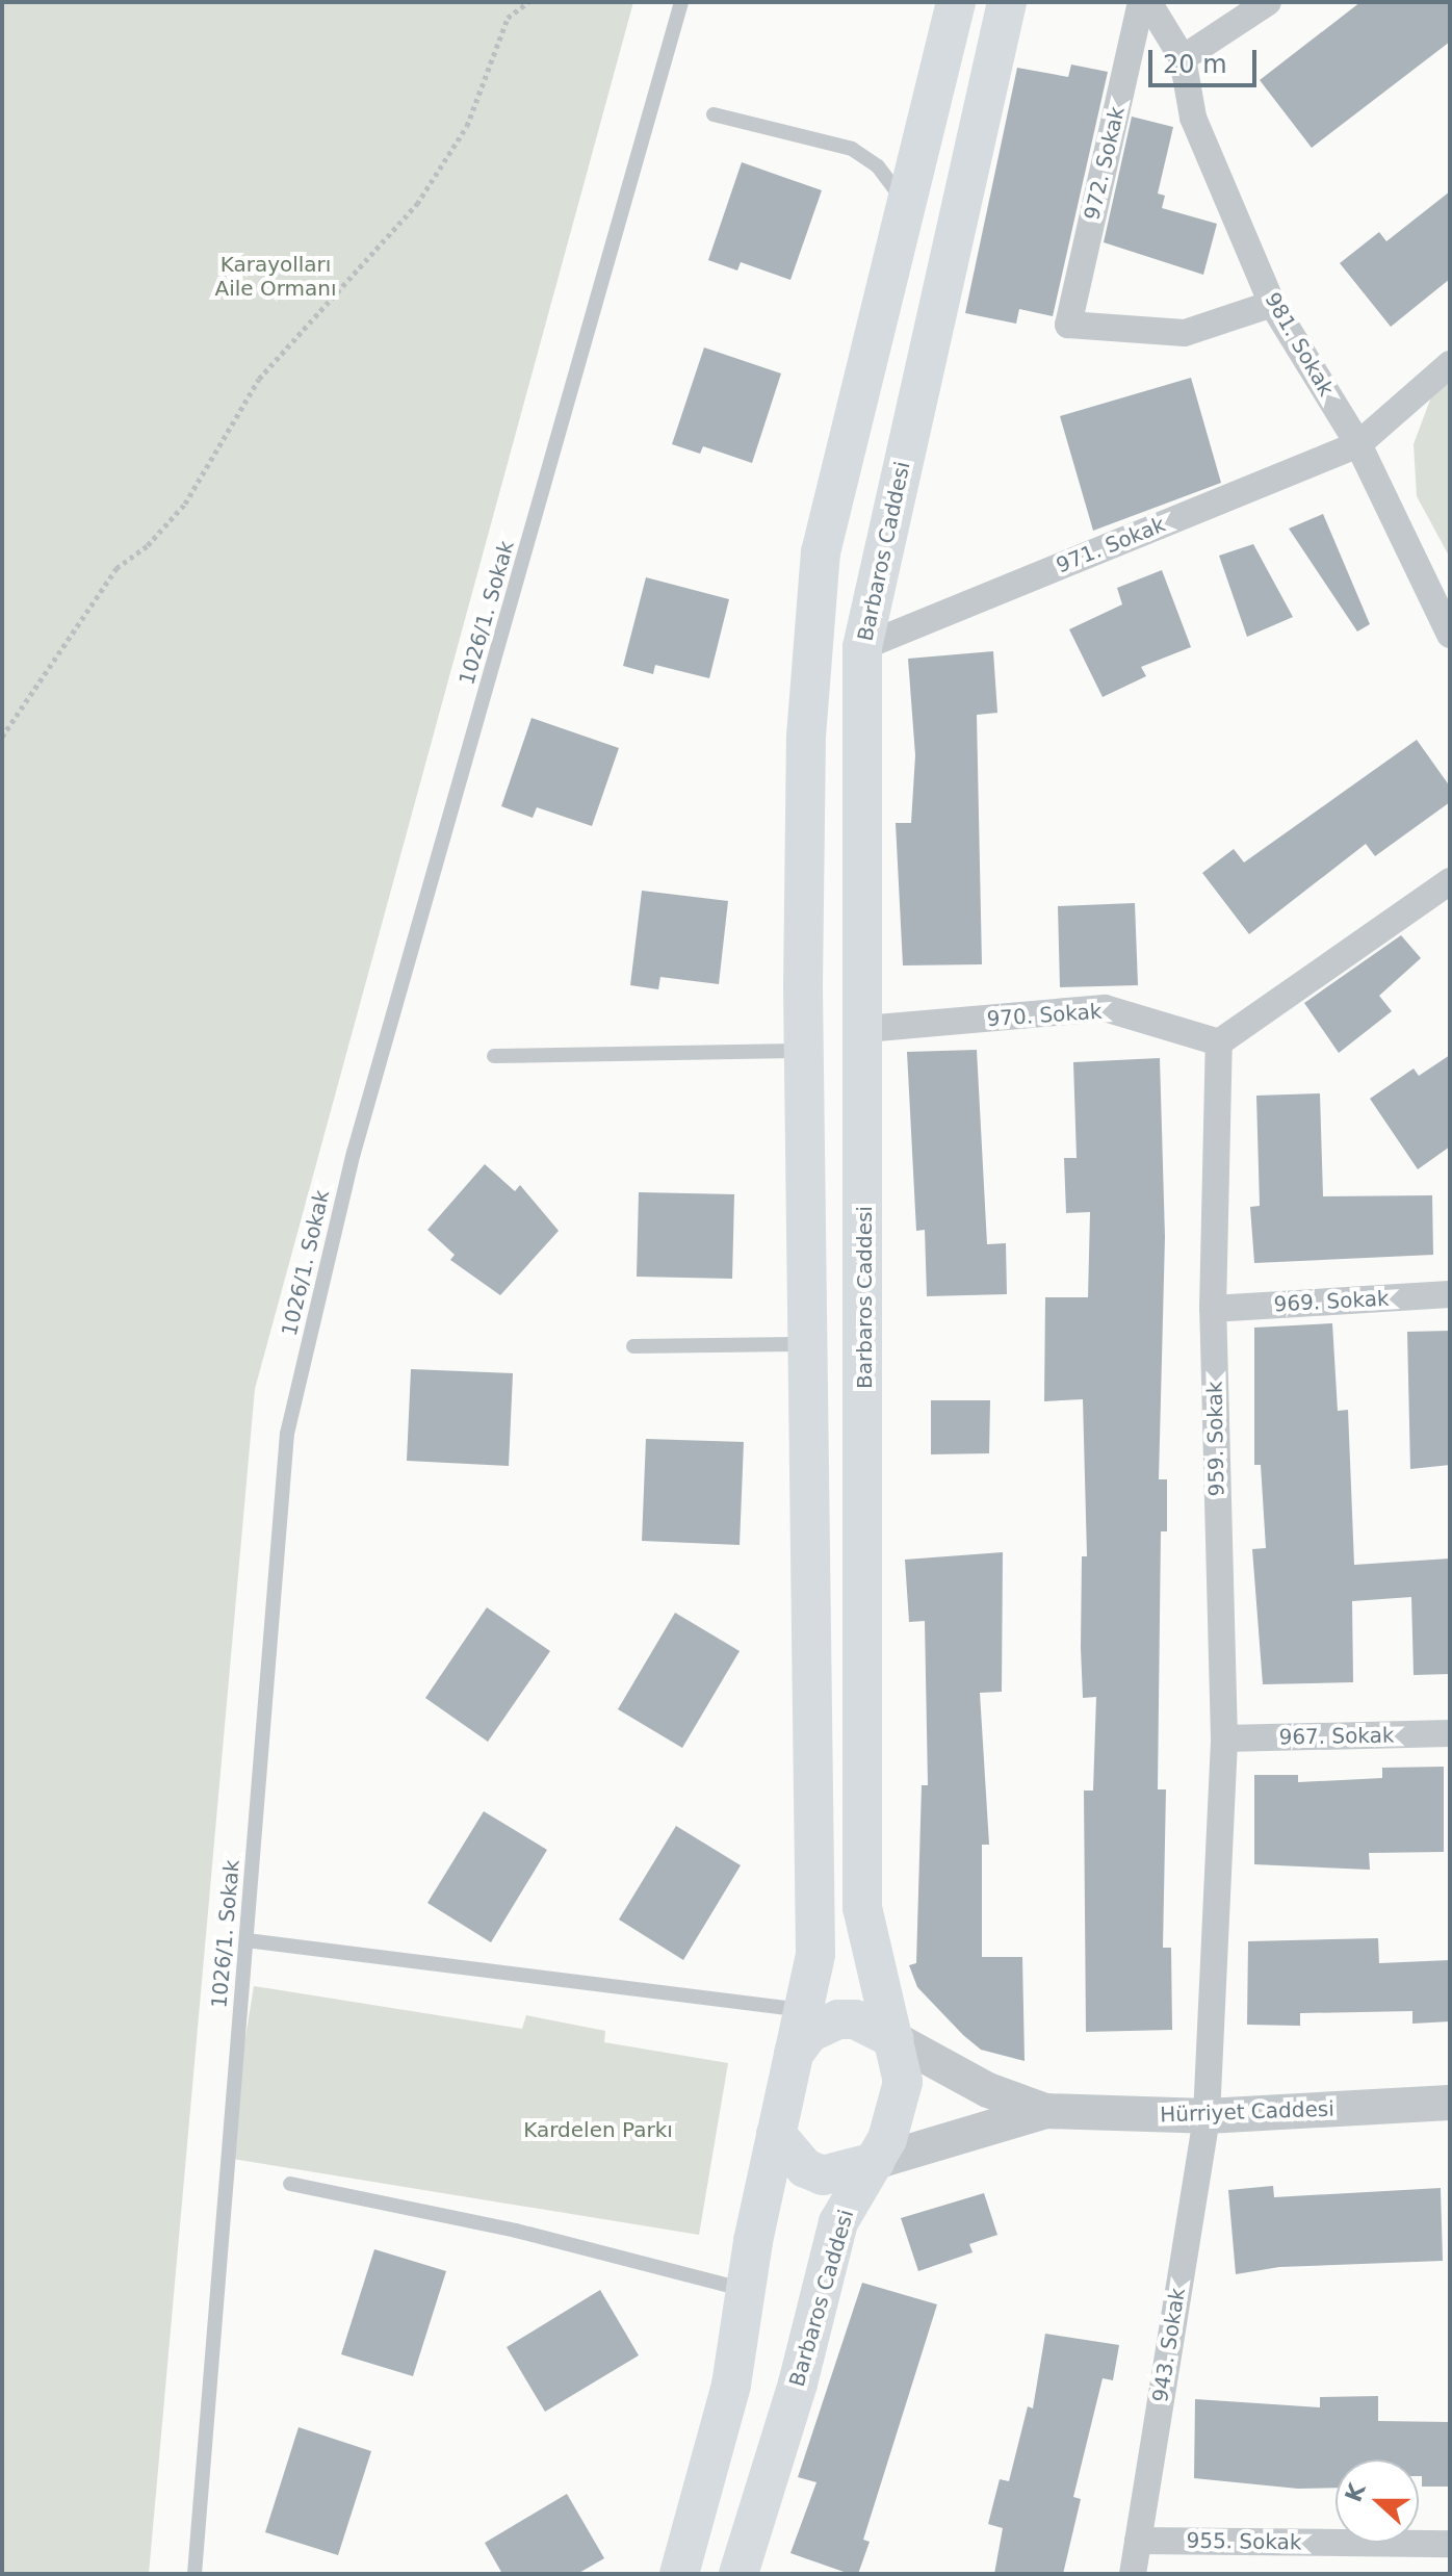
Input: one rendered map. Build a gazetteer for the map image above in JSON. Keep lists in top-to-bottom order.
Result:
{
  "streets": {
    "main road": ["Barbaros Caddesi", "Hürriyet Caddesi"],
    "street": [
      "972. Sokak",
      "981. Sokak",
      "971. Sokak",
      "970. Sokak",
      "969. Sokak",
      "959. Sokak",
      "967. Sokak",
      "943. Sokak",
      "955. Sokak"
    ],
    "lane": ["1026/1. Sokak"]
  },
  "crossings": [
    ["972. Sokak", "981. Sokak"],
    ["981. Sokak", "971. Sokak"],
    ["971. Sokak", "Barbaros Caddesi"],
    ["Barbaros Caddesi", "970. Sokak"],
    ["Barbaros Caddesi", "Hürriyet Caddesi"],
    ["970. Sokak", "959. Sokak"],
    ["969. Sokak", "959. Sokak"],
    ["959. Sokak", "967. Sokak"],
    ["959. Sokak", "Hürriyet Caddesi"],
    ["959. Sokak", "943. Sokak"],
    ["Hürriyet Caddesi", "943. Sokak"],
    ["943. Sokak", "955. Sokak"]
  ],
  "parks": ["Karayolları Aile Ormanı", "Kardelen Parkı"],
  "scale_bar": "20 m",
  "north": "left"
}
